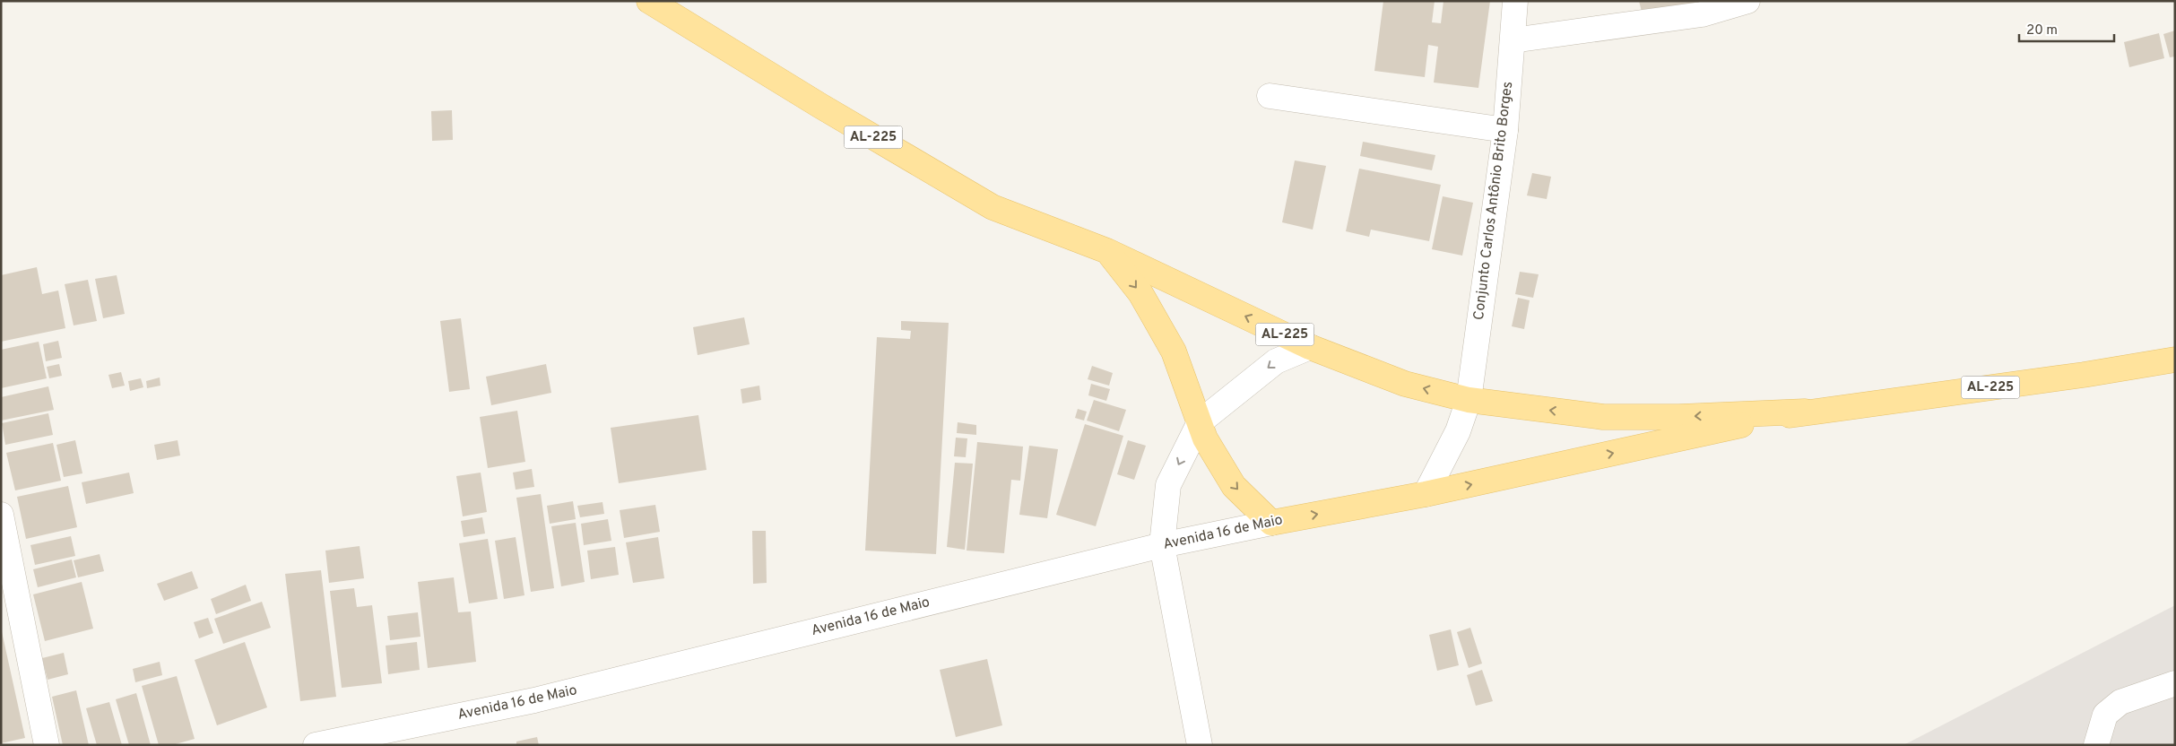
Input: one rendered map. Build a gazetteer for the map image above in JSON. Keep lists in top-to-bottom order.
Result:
{
  "streets": {
    "main road": ["AL-225", "Avenida 16 de Maio"],
    "street": ["Conjunto Carlos Antônio Brito Borges"]
  },
  "crossings": [
    ["AL-225", "Conjunto Carlos Antônio Brito Borges"],
    ["AL-225", "Avenida 16 de Maio"],
    ["Conjunto Carlos Antônio Brito Borges", "Avenida 16 de Maio"]
  ],
  "scale_bar": "20 m"
}
